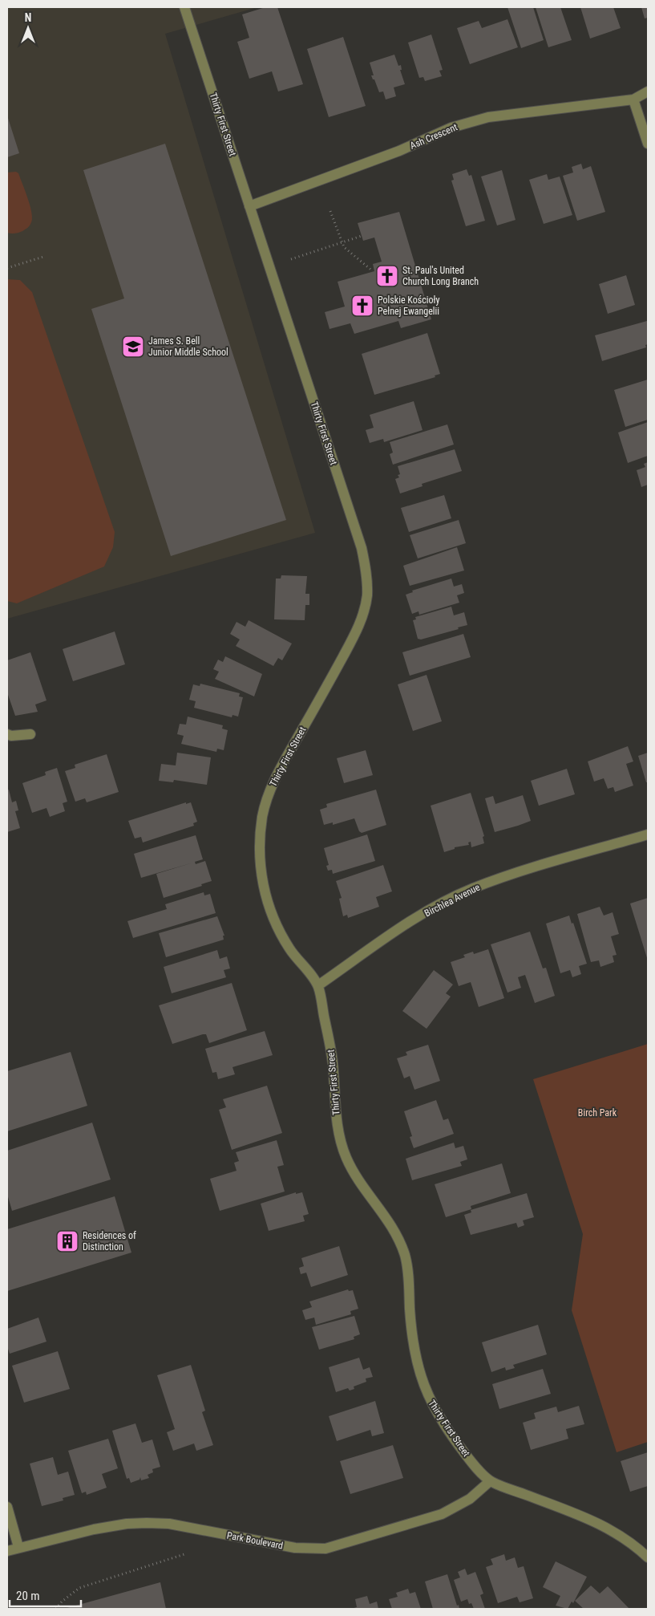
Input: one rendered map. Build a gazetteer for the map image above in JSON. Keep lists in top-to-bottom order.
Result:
{
  "streets": {
    "street": [
      "Thirty First Street",
      "Ash Crescent",
      "Birchlea Avenue",
      "Park Boulevard"
    ]
  },
  "crossings": [
    ["Thirty First Street", "Ash Crescent"],
    ["Thirty First Street", "Birchlea Avenue"],
    ["Thirty First Street", "Park Boulevard"]
  ],
  "parks": ["Birch Park"],
  "places": {
    "church": ["St. Paul's United Church Long Branch", "Polskie Kościoły Pełnej Ewangelii"],
    "school or university": ["James S. Bell Junior Middle School"],
    "building": ["Residences of Distinction"]
  },
  "scale_bar": "20 m",
  "north": "top"
}
